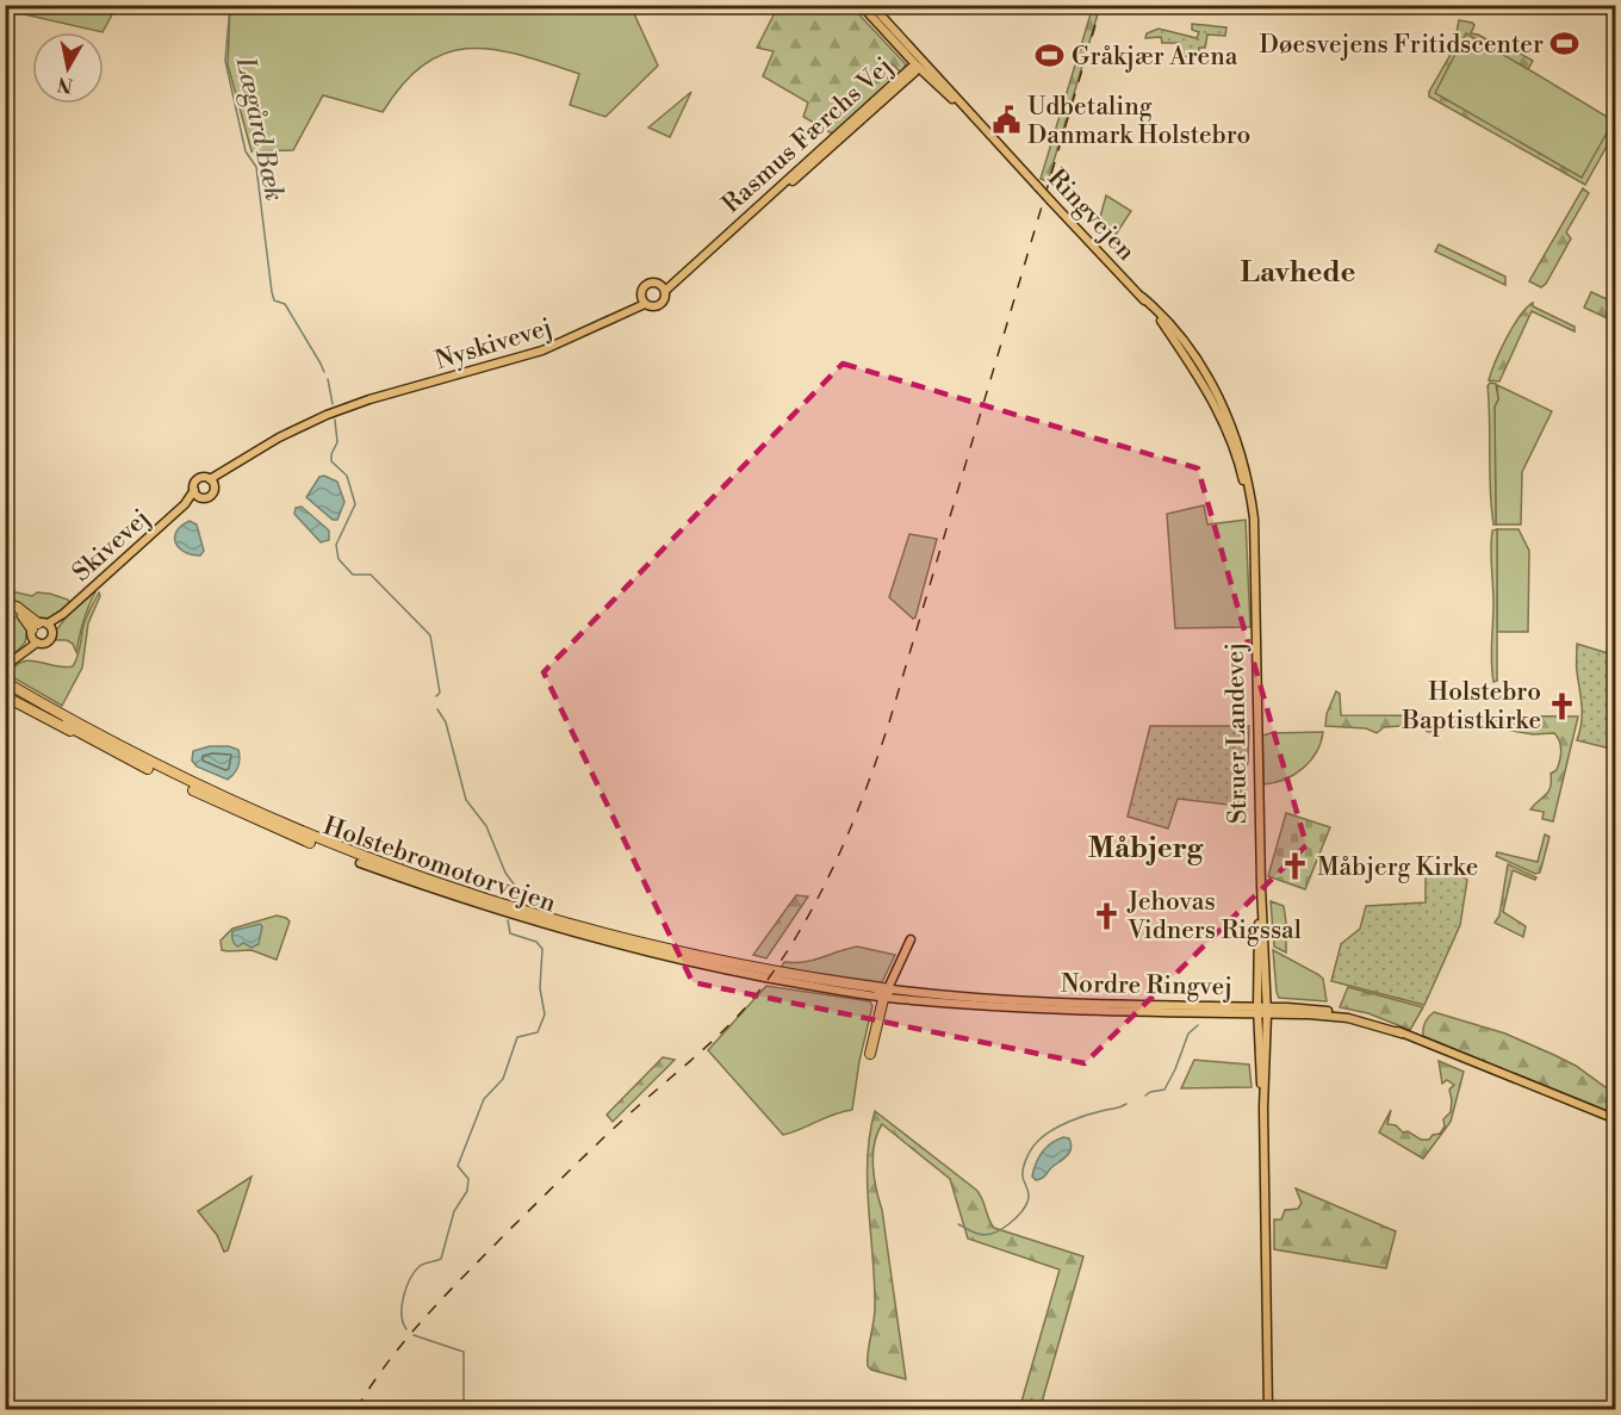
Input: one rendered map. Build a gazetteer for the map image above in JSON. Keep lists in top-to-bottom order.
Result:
{
  "streets": {
    "highway": ["Holstebromotorvejen"],
    "main road": [
      "Rasmus Færchs Vej",
      "Ringvejen",
      "Nyskivevej",
      "Skivevej",
      "Struer Landevej",
      "Nordre Ringvej"
    ]
  },
  "crossings": [
    ["Rasmus Færchs Vej", "Ringvejen"],
    ["Rasmus Færchs Vej", "Nyskivevej"],
    ["Ringvejen", "Struer Landevej"],
    ["Nyskivevej", "Skivevej"],
    ["Struer Landevej", "Nordre Ringvej"],
    ["Holstebromotorvejen", "Nordre Ringvej"]
  ],
  "districts": ["Lavhede", "Måbjerg"],
  "water": ["Lægård Bæk"],
  "places": {
    "sports": ["Døesvejens Fritidscenter", "Gråkjær Arena"],
    "public building": ["Udbetaling Danmark Holstebro"],
    "church": ["Holstebro Baptistkirke", "Måbjerg Kirke", "Jehovas Vidners Rigssal"]
  },
  "north": "bottom"
}
